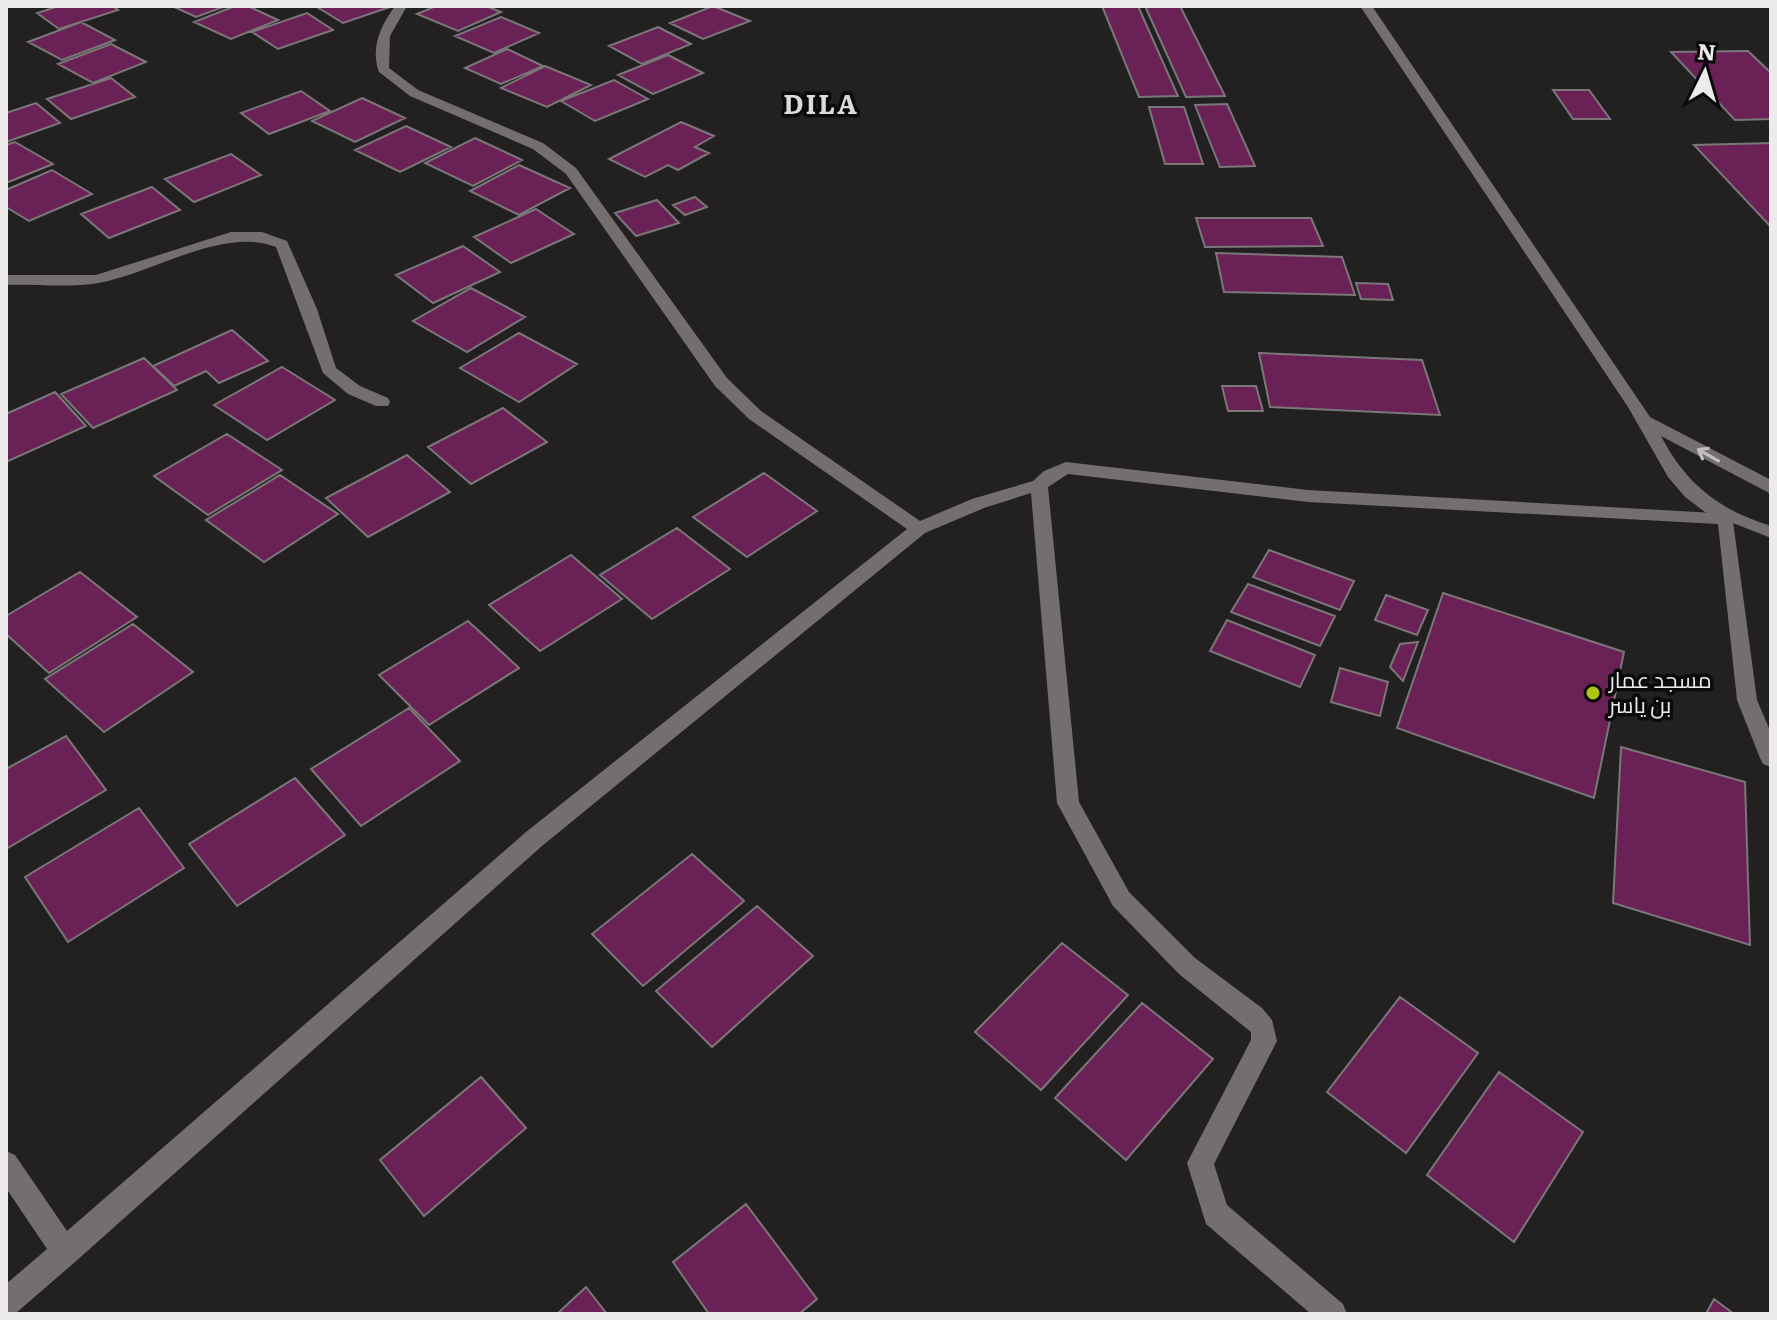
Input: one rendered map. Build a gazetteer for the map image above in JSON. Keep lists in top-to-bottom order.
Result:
{
  "districts": ["DILA"],
  "places": ["مسجد عمار بن ياسر"],
  "north": "top"
}
